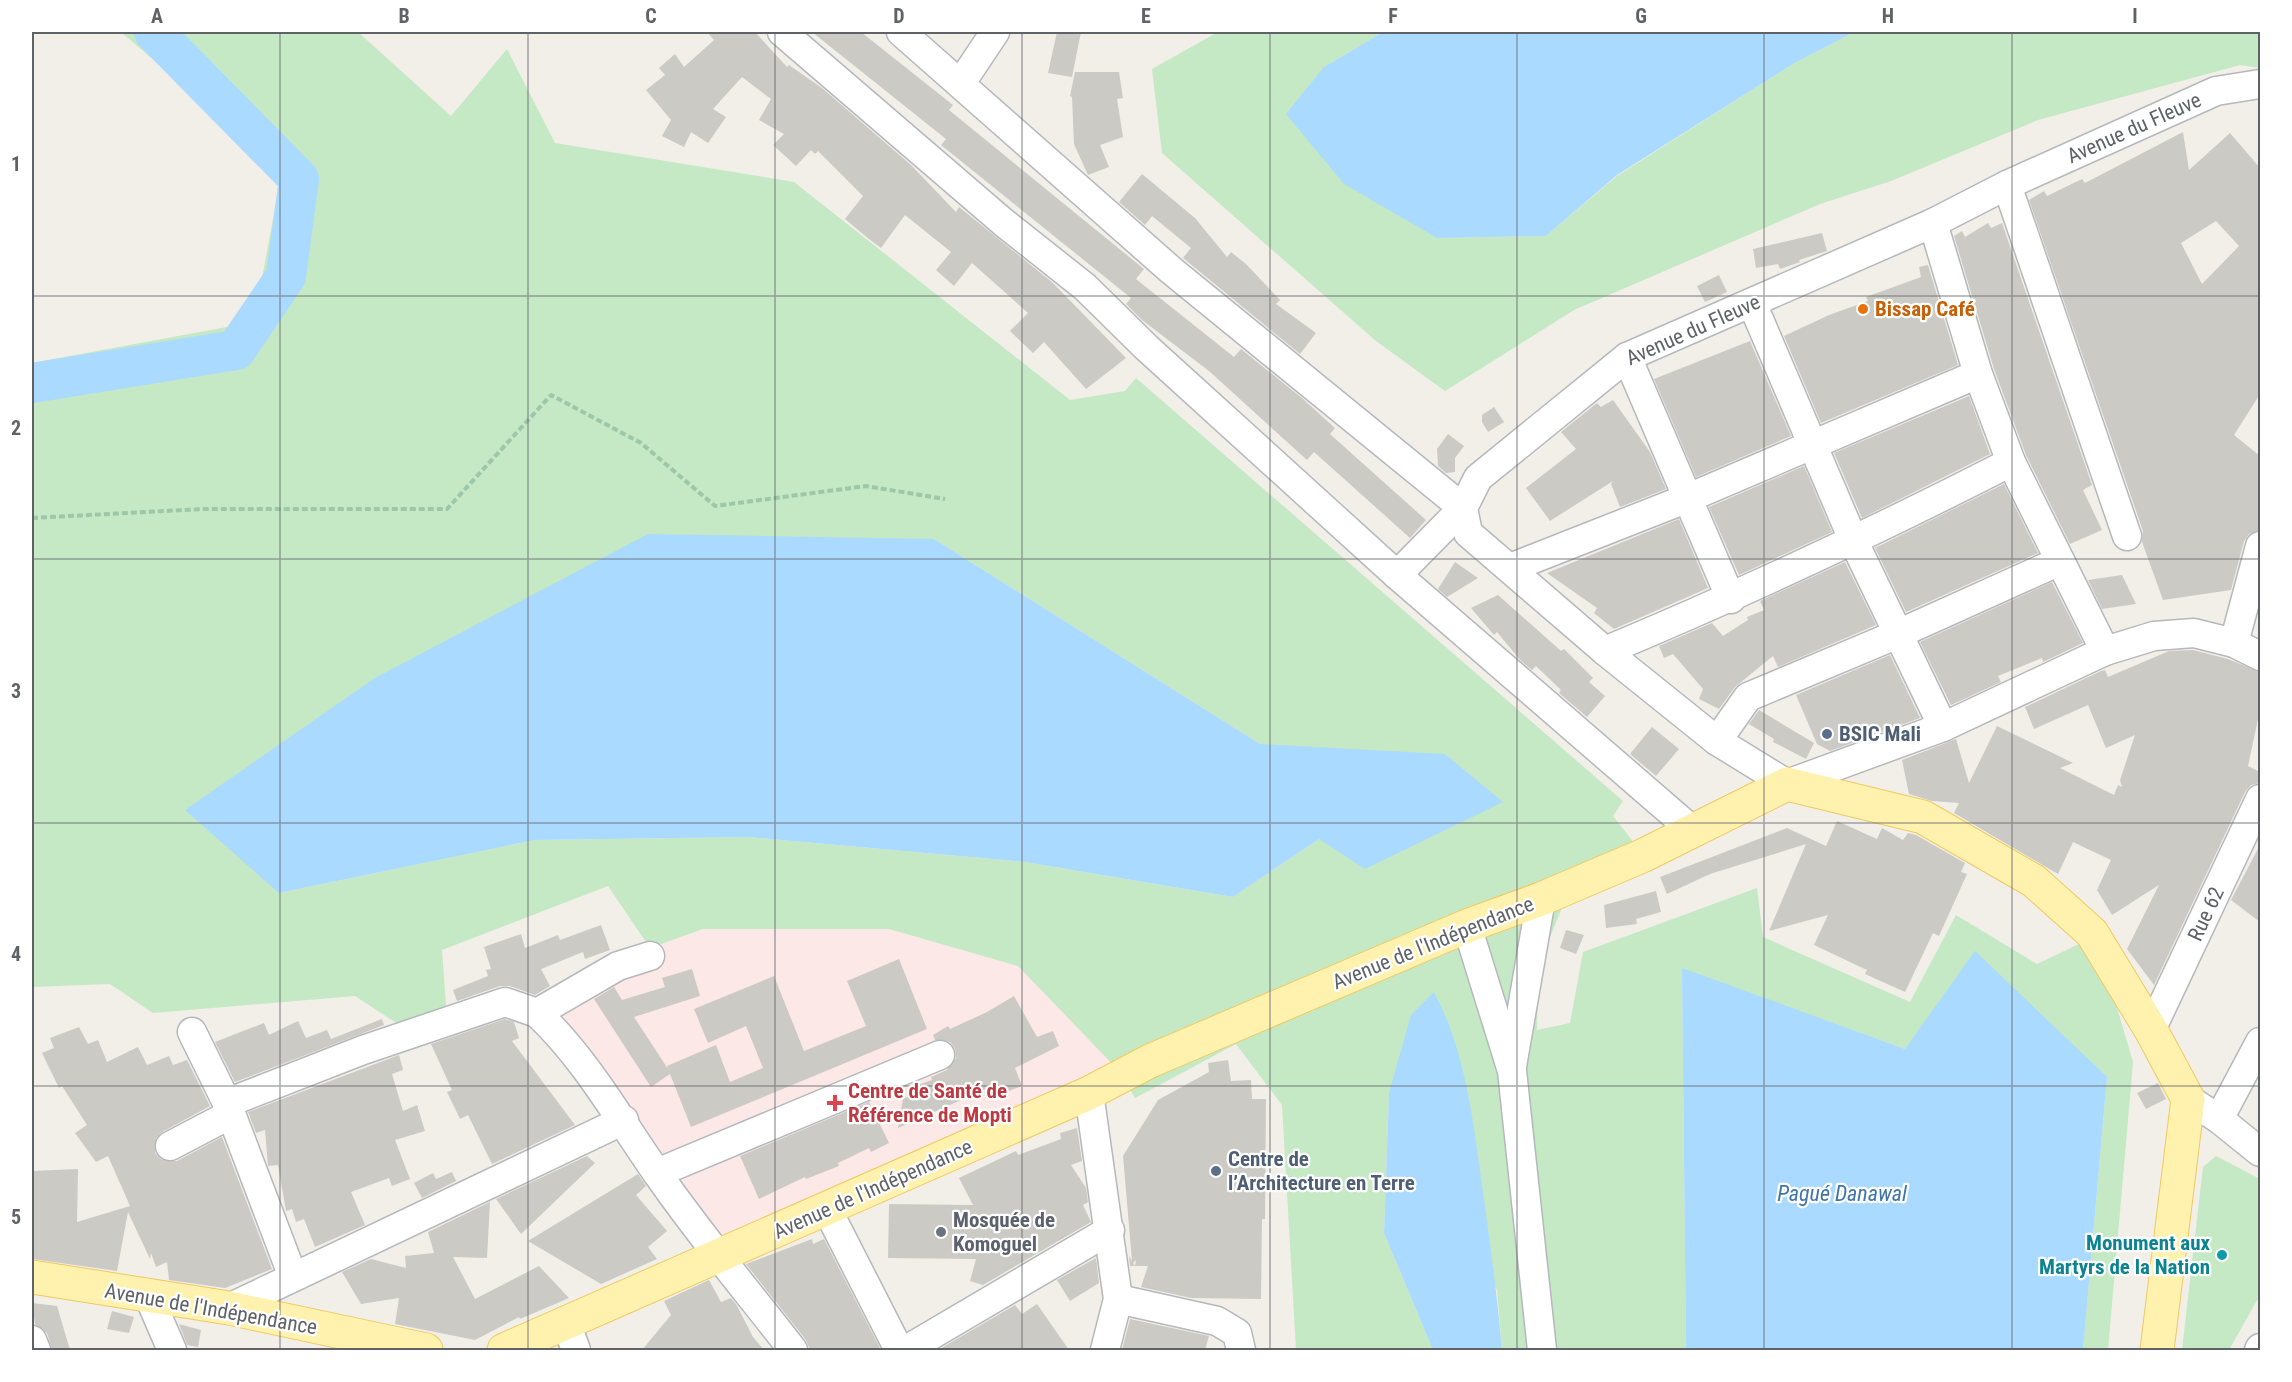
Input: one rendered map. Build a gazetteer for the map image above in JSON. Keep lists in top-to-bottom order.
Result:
{
  "streets": {
    "main road": ["Avenue de l'Indépendance"],
    "street": ["Avenue du Fleuve", "Rue 62"]
  },
  "water": ["Pagué Danawal"],
  "places": {
    "other": [
      "Bissap Café",
      "BSIC Mali",
      "Centre de l’Architecture en Terre",
      "Mosquée de Komoguel",
      "Monument aux Martyrs de la Nation"
    ],
    "health": ["Centre de Santé de Référence de Mopti"]
  },
  "grid": {
    "columns": [
      "A",
      "B",
      "C",
      "D",
      "E",
      "F",
      "G",
      "H",
      "I"
    ],
    "rows": [
      "1",
      "2",
      "3",
      "4",
      "5"
    ]
  }
}
